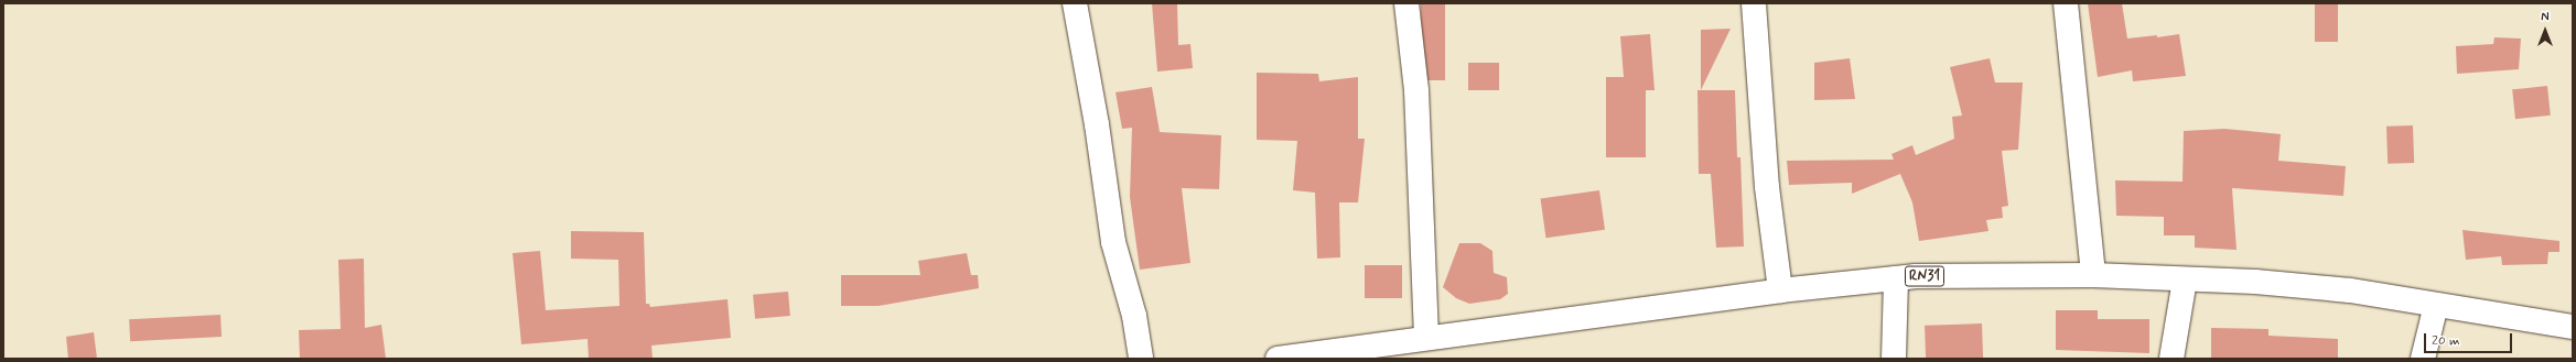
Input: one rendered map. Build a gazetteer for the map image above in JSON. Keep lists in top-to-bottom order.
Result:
{
  "streets": {
    "street": ["RN31"]
  },
  "scale_bar": "20 m",
  "north": "top"
}
